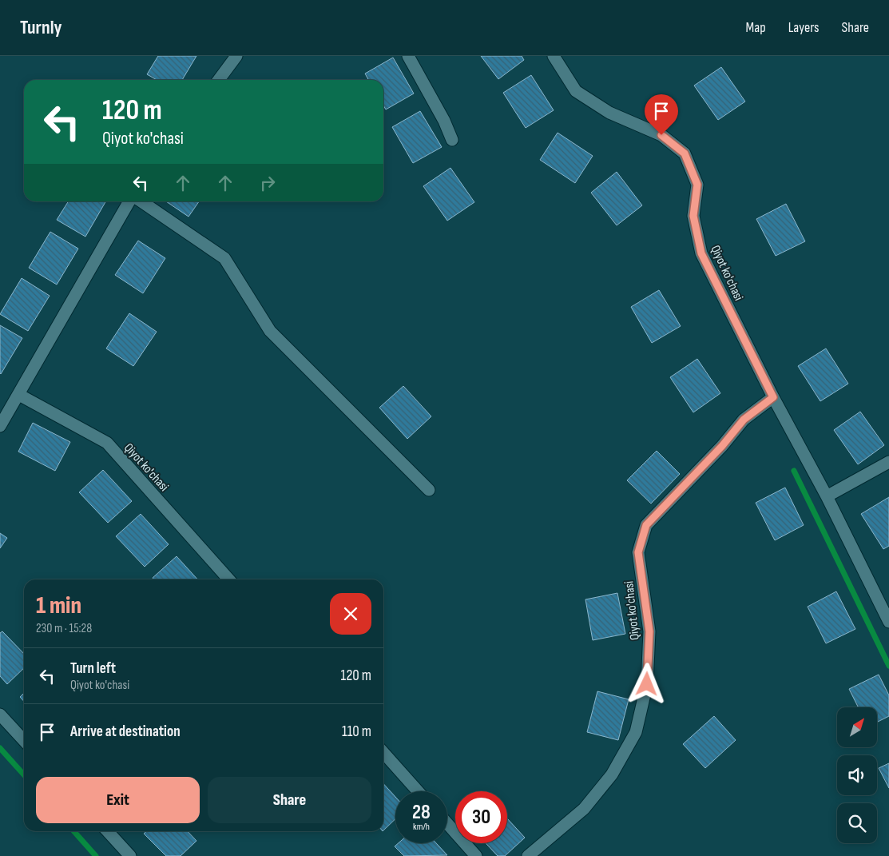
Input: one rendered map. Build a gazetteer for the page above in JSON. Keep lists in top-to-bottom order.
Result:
{
  "streets": {
    "street": ["Qiyot ko'chasi"]
  },
  "north": "top right",
  "page": {
    "header": "Turnly",
    "nav": ["Map", "Layers", "Share"],
    "turn": ["120 m", "Qiyot ko'chasi"],
    "heading": ["1 min", "230 m · 15:28"],
    "list": [
      {
        "name": "Turn left",
        "note": "Qiyot ko'chasi",
        "value": "120 m"
      },
      {
        "name": "Arrive at destination",
        "value": "110 m"
      }
    ],
    "buttons": ["Exit", "Share"],
    "speed": "28 km/h",
    "limit": "30"
  }
}
